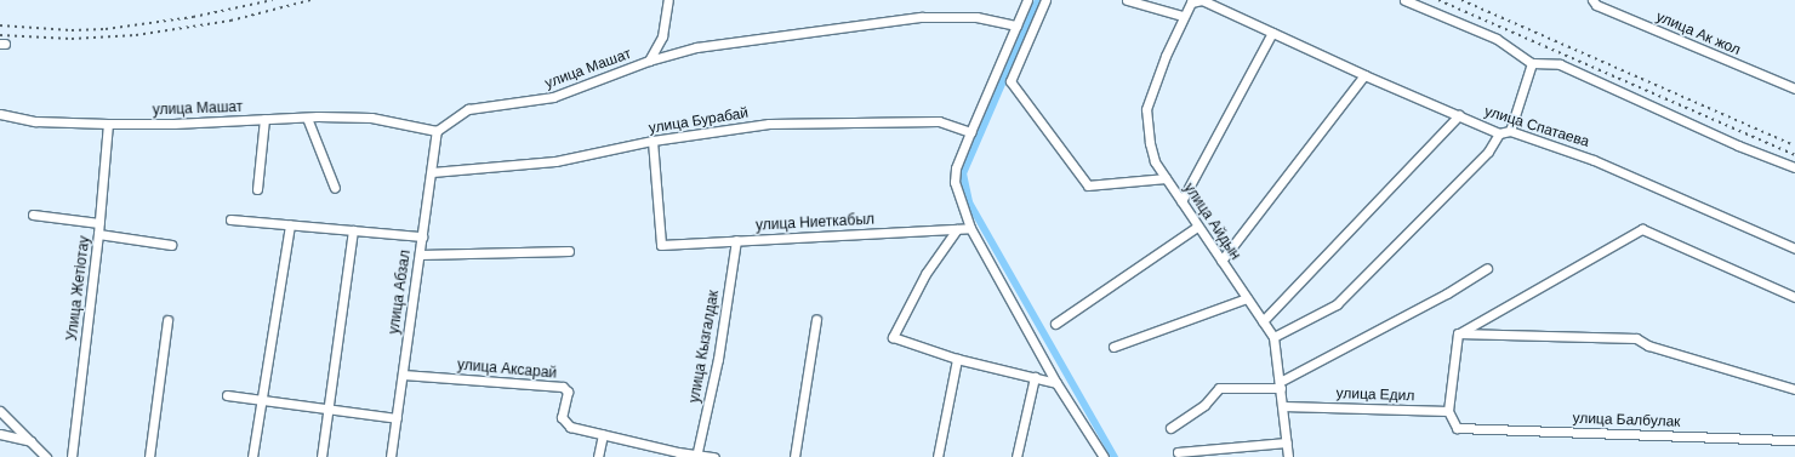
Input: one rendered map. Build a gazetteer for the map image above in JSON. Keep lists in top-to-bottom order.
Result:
{
  "streets": {
    "street": [
      "улица Ак жол",
      "улица Машат",
      "улица Бурабай",
      "улица Спатаева",
      "улица Айдын",
      "улица Ниеткабыл",
      "Улица Жетіотау",
      "улица Абзал",
      "улица Кызгалдак",
      "улица Аксарай",
      "улица Едил",
      "улица Балбулак"
    ]
  },
  "crossings": [
    ["улица Машат", "Улица Жетіотау"],
    ["улица Машат", "улица Абзал"],
    ["улица Бурабай", "улица Ниеткабыл"],
    ["улица Бурабай", "улица Абзал"],
    ["улица Спатаева", "улица Айдын"],
    ["улица Айдын", "улица Едил"],
    ["улица Ниеткабыл", "улица Кызгалдак"],
    ["улица Абзал", "улица Аксарай"],
    ["улица Кызгалдак", "улица Аксарай"],
    ["улица Едил", "улица Балбулак"]
  ]
}
